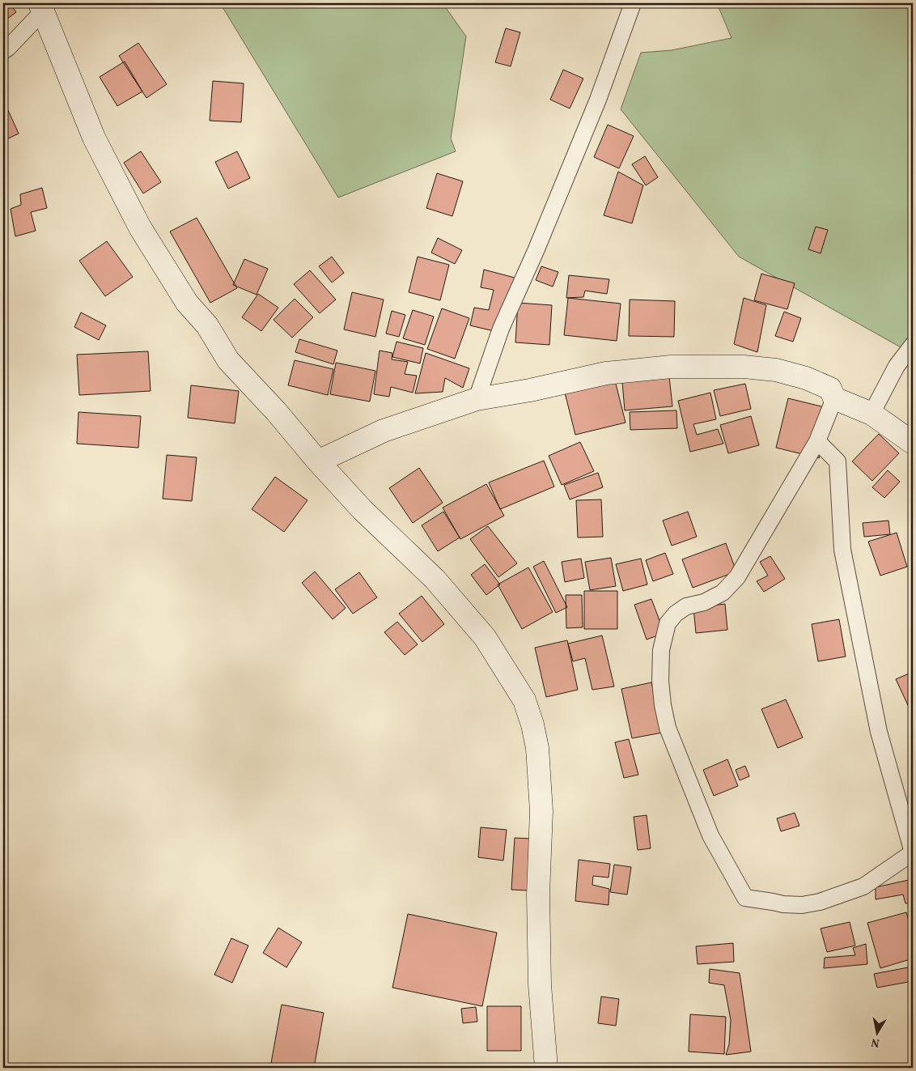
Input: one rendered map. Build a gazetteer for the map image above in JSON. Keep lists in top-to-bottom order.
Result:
{
  "north": "bottom"
}
